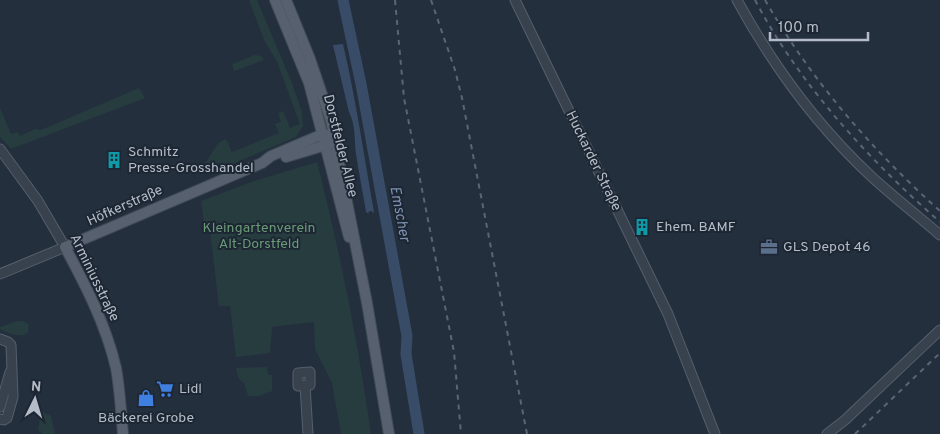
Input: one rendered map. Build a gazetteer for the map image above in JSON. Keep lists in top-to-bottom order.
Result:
{
  "streets": {
    "main road": ["Dorstfelder Allee", "Höfkerstraße", "Arminiusstraße"],
    "street": ["Huckarder Straße"]
  },
  "crossings": [
    ["Dorstfelder Allee", "Höfkerstraße"],
    ["Höfkerstraße", "Arminiusstraße"]
  ],
  "water": ["Emscher"],
  "parks": ["Kleingartenverein Alt-Dorstfeld"],
  "places": {
    "building": ["Schmitz Presse-Grosshandel", "Ehem. BAMF"],
    "office": ["GLS Depot 46"],
    "supermarket": ["Lidl"],
    "shop": ["Bäckerei Grobe"]
  },
  "scale_bar": "100 m",
  "north": "top"
}
